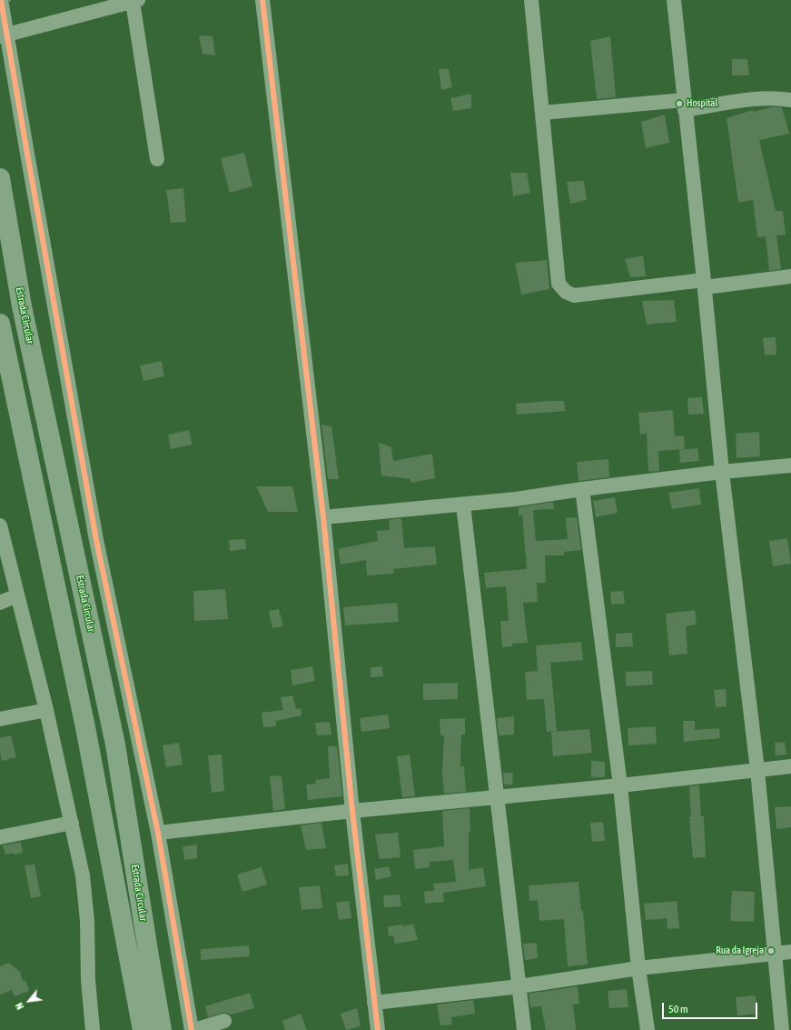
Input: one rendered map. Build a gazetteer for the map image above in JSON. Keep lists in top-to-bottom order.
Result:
{
  "streets": {
    "main road": ["Estrada Circular"]
  },
  "places": ["Hospital", "Rua da Igreja"],
  "scale_bar": "50 m",
  "north": "bottom left"
}
